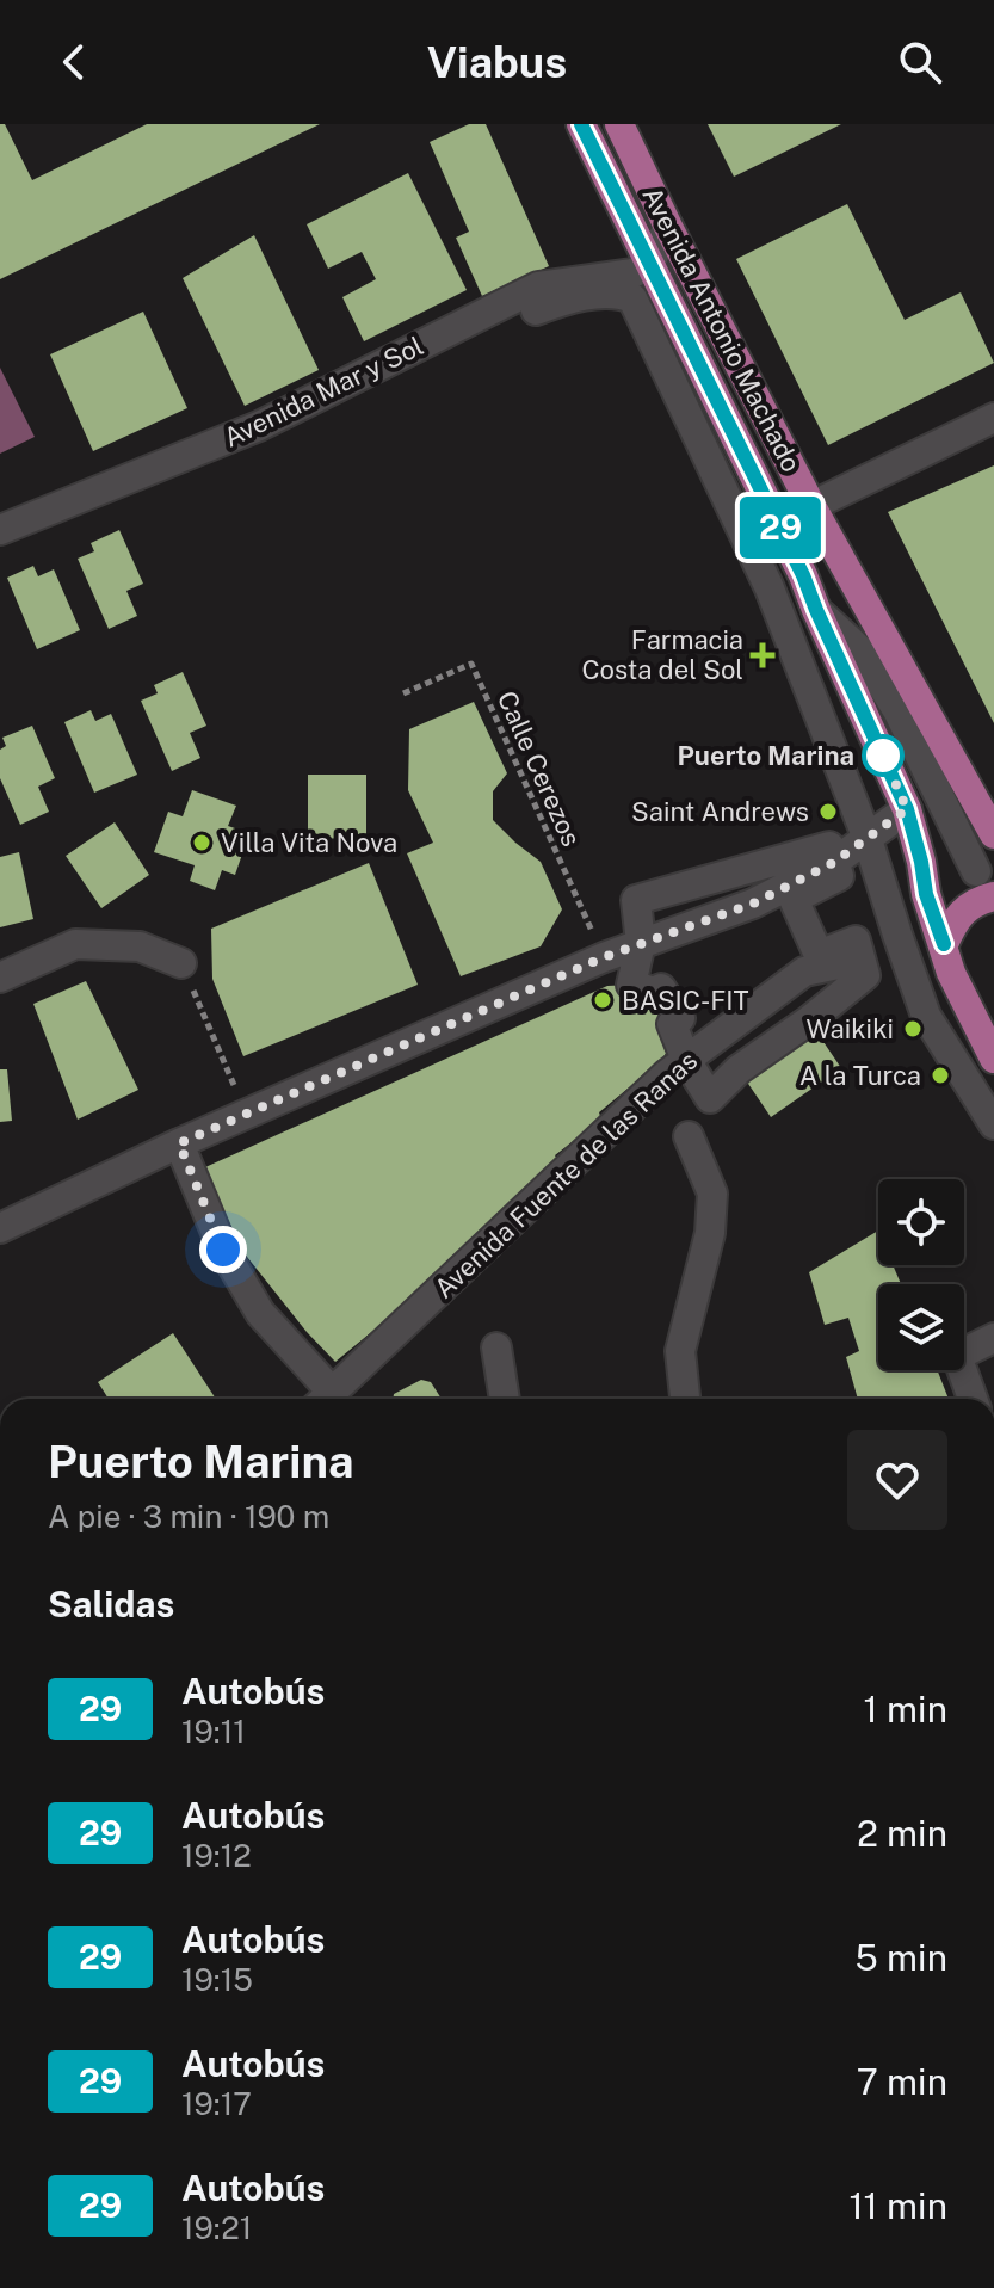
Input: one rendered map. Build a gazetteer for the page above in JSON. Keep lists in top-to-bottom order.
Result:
{
  "streets": {
    "main road": ["Avenida Antonio Machado"],
    "street": ["Avenida Mar y Sol", "Avenida Fuente de las Ranas"],
    "path": ["Calle Cerezos"]
  },
  "crossings": [
    ["Avenida Antonio Machado", "Avenida Mar y Sol"],
    ["Avenida Antonio Machado", "Avenida Fuente de las Ranas"]
  ],
  "places": {
    "health": ["Farmacia Costa del Sol"],
    "other": [
      "Puerto Marina",
      "Saint Andrews",
      "Villa Vita Nova",
      "BASIC-FIT",
      "Waikiki",
      "A la Turca"
    ]
  },
  "lines": ["bus line 29"],
  "page": {
    "header": "Viabus",
    "on_map": "29",
    "heading": [
      ["Puerto Marina", "A pie · 3 min · 190 m"],
      "Salidas"
    ],
    "list": [
      {
        "mark": "29",
        "name": "Autobús",
        "note": "19:11",
        "value": "1 min"
      },
      {
        "mark": "29",
        "name": "Autobús",
        "note": "19:12",
        "value": "2 min"
      },
      {
        "mark": "29",
        "name": "Autobús",
        "note": "19:15",
        "value": "5 min"
      },
      {
        "mark": "29",
        "name": "Autobús",
        "note": "19:17",
        "value": "7 min"
      },
      {
        "mark": "29",
        "name": "Autobús",
        "note": "19:21",
        "value": "11 min"
      }
    ]
  }
}
